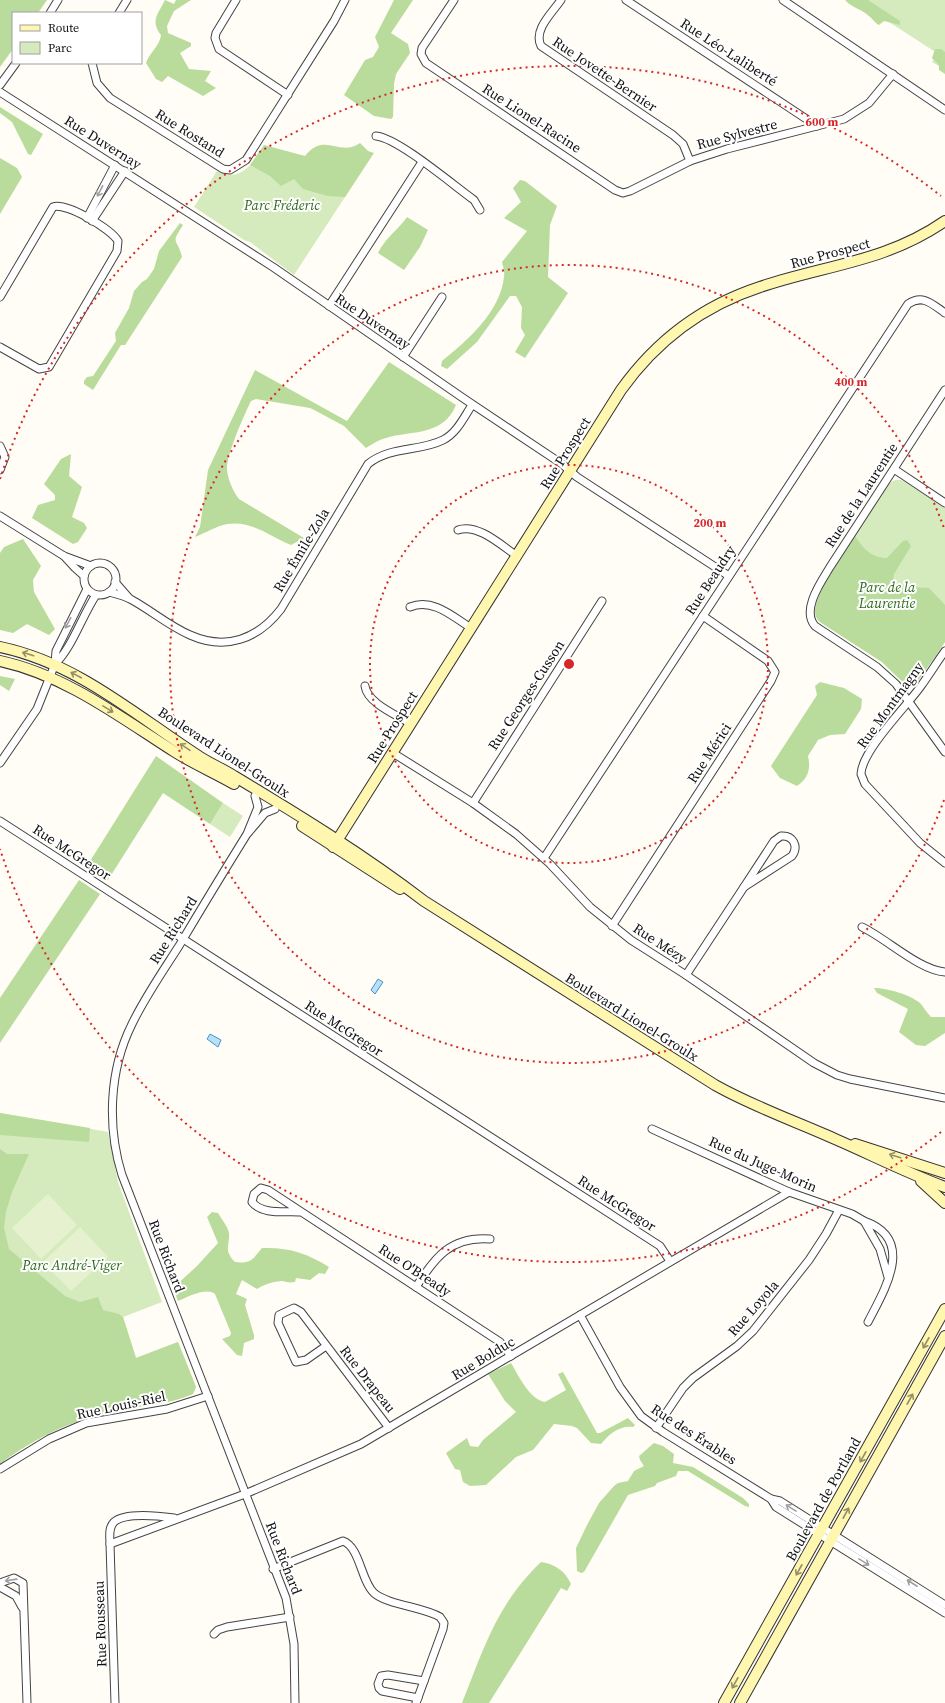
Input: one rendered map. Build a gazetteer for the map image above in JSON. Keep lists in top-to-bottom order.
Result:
{
  "streets": {
    "main road": ["Rue Prospect", "Boulevard Lionel-Groulx", "Boulevard de Portland"],
    "street": [
      "Rue Léo-Laliberté",
      "Rue Jovette-Bernier",
      "Rue Lionel-Racine",
      "Rue Rostand",
      "Rue Sylvestre",
      "Rue Duvernay",
      "Rue de la Laurentie",
      "Rue Émile-Zola",
      "Rue Beaudry",
      "Rue Georges-Cusson",
      "Rue Montmagny",
      "Rue Mérici",
      "Rue McGregor",
      "Rue Richard",
      "Rue Mézy",
      "Rue du Juge-Morin",
      "Rue O'Bready",
      "Rue Loyola",
      "Rue Bolduc",
      "Rue Drapeau",
      "Rue Louis-Riel",
      "Rue des Érables",
      "Rue Rousseau"
    ]
  },
  "crossings": [
    ["Rue Léo-Laliberté", "Rue Sylvestre"],
    ["Rue Jovette-Bernier", "Rue Sylvestre"],
    ["Rue Lionel-Racine", "Rue Sylvestre"],
    ["Rue Duvernay", "Rue Prospect"],
    ["Rue Duvernay", "Rue Émile-Zola"],
    ["Rue Duvernay", "Rue Beaudry"],
    ["Rue Prospect", "Boulevard Lionel-Groulx"],
    ["Rue Prospect", "Rue Mézy"],
    ["Rue de la Laurentie", "Rue Montmagny"],
    ["Rue Beaudry", "Rue Mérici"],
    ["Rue Beaudry", "Rue Mézy"],
    ["Rue Georges-Cusson", "Rue Mézy"],
    ["Boulevard Lionel-Groulx", "Rue Richard"],
    ["Rue Mérici", "Rue Mézy"],
    ["Rue McGregor", "Rue Richard"],
    ["Rue McGregor", "Rue Bolduc"],
    ["Rue Richard", "Rue Bolduc"],
    ["Rue Richard", "Rue Louis-Riel"],
    ["Rue du Juge-Morin", "Rue Loyola"],
    ["Rue du Juge-Morin", "Rue Bolduc"],
    ["Rue O'Bready", "Rue Bolduc"],
    ["Rue Loyola", "Rue des Érables"],
    ["Rue Bolduc", "Rue Drapeau"],
    ["Rue Bolduc", "Rue des Érables"],
    ["Rue Bolduc", "Rue Rousseau"],
    ["Rue des Érables", "Boulevard de Portland"]
  ],
  "parks": ["Parc Fréderic", "Parc de la Laurentie", "Parc André-Viger"],
  "legend": ["Route", "Parc"],
  "rings": ["600 m", "400 m", "200 m"]
}
